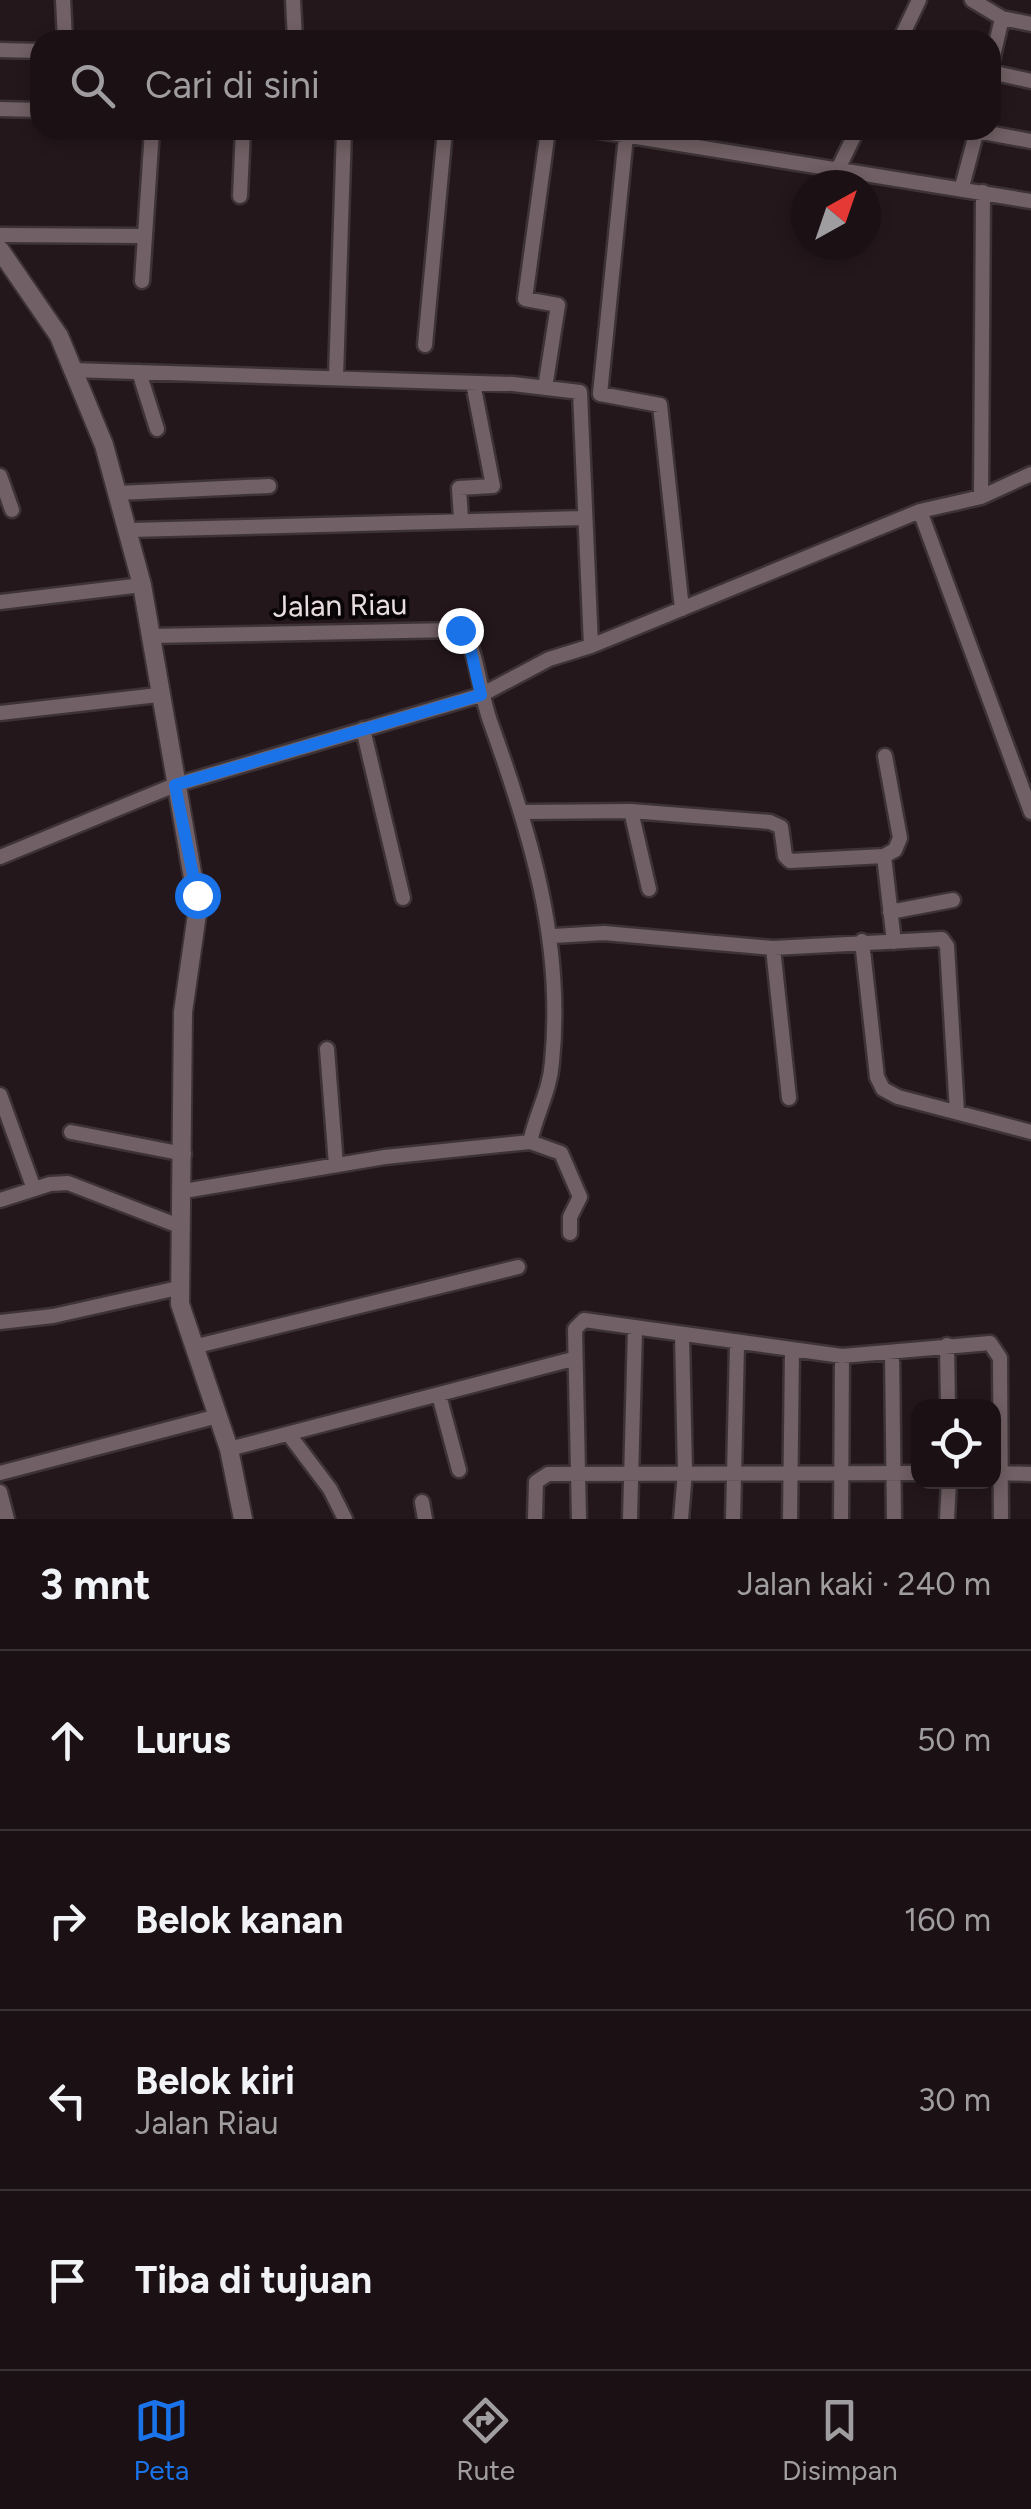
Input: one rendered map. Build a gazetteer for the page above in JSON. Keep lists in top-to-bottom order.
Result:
{
  "streets": {
    "street": ["Jalan Riau"]
  },
  "north": "top right",
  "page": {
    "search": "Cari di sini",
    "heading": ["3 mnt", "Jalan kaki · 240 m"],
    "list": [
      ["Lurus", "50 m"],
      ["Belok kanan", "160 m"],
      ["Belok kiri", "Jalan Riau", "30 m"],
      "Tiba di tujuan"
    ],
    "nav": ["Peta", "Rute", "Disimpan"]
  }
}
